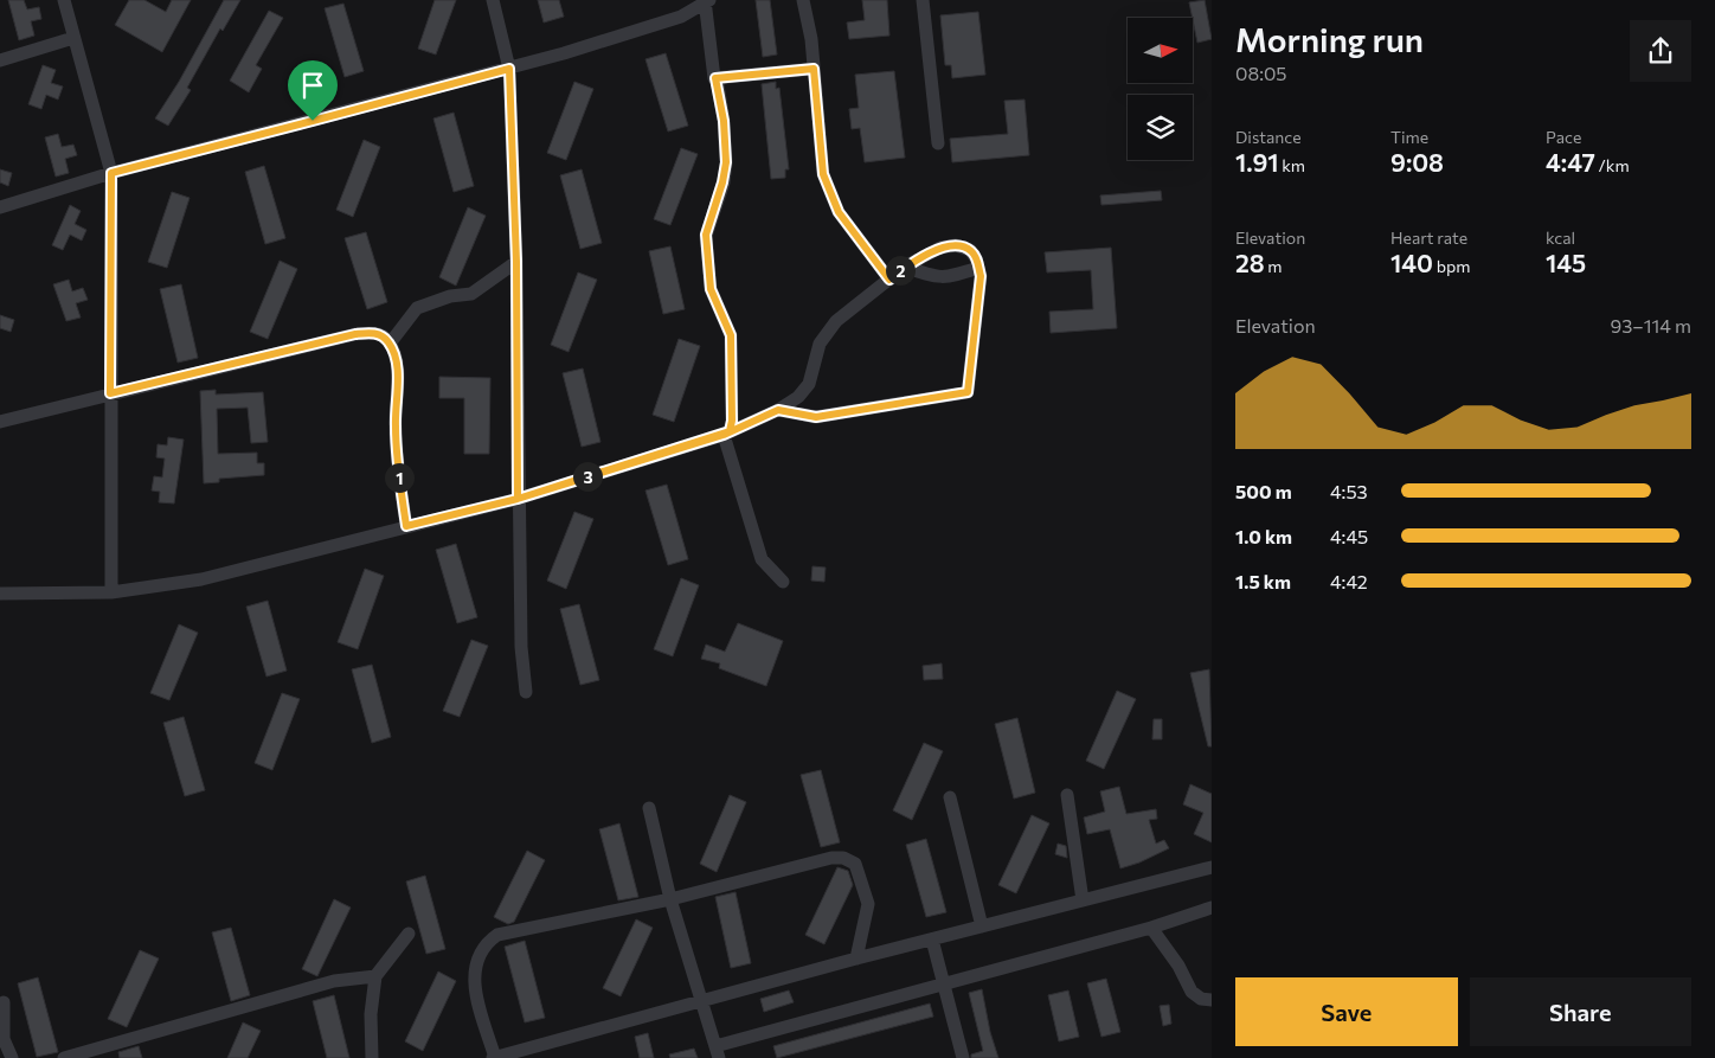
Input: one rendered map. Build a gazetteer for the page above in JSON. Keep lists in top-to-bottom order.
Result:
{
  "north": "right",
  "page": {
    "heading": ["Morning run", "08:05"],
    "stats": [
      ["Distance", "1.91 km"],
      ["Time", "9:08"],
      ["Pace", "4:47 /km"],
      ["Elevation", "28 m"],
      ["Heart rate", "140 bpm"],
      ["kcal", "145"]
    ],
    "pins": ["2", "3", "1"],
    "chart": ["Elevation", "93–114 m"],
    "list": [
      {
        "name": "500 m",
        "note": "4:53"
      },
      {
        "name": "1.0 km",
        "note": "4:45"
      },
      {
        "name": "1.5 km",
        "note": "4:42"
      }
    ],
    "buttons": ["Save", "Share"]
  }
}
